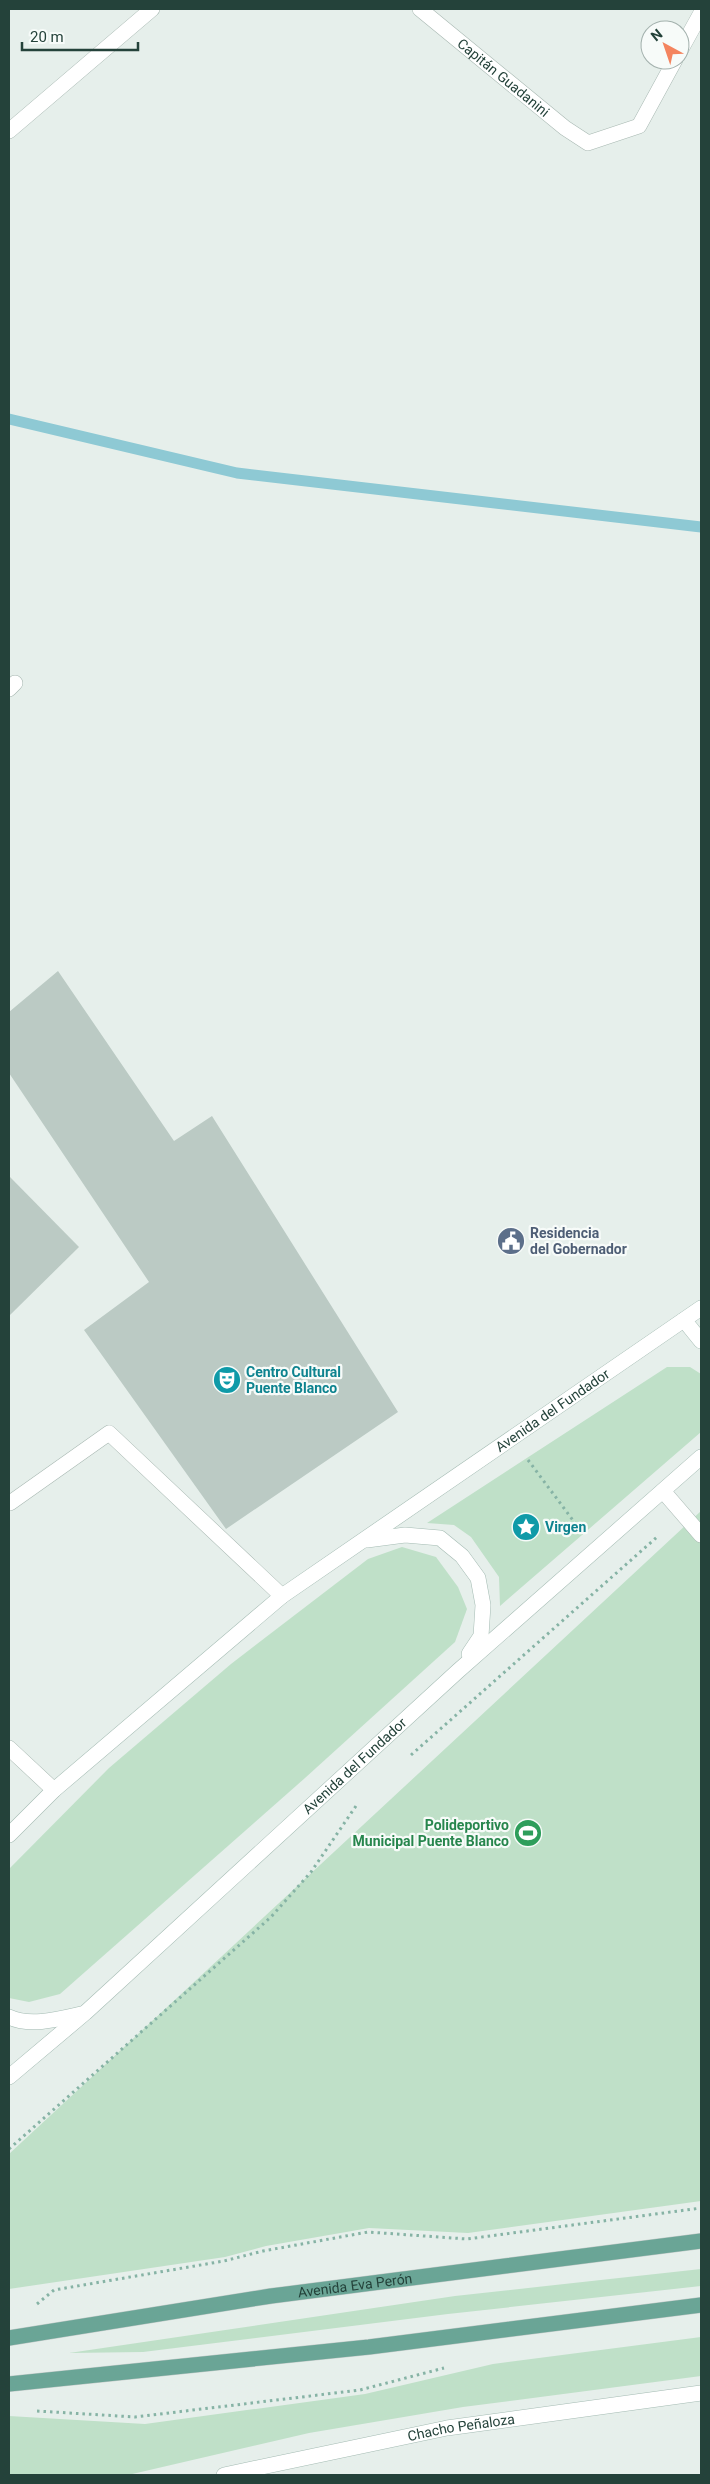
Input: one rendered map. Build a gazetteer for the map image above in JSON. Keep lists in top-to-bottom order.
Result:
{
  "streets": {
    "main road": [
      "Capitán Guadanini",
      "Avenida del Fundador",
      "Avenida Eva Perón",
      "Chacho Peñaloza"
    ]
  },
  "places": {
    "public building": ["Residencia del Gobernador"],
    "theatre": ["Centro Cultural Puente Blanco"],
    "place": ["Virgen"],
    "sports": ["Polideportivo Municipal Puente Blanco"]
  },
  "scale_bar": "20 m",
  "north": "top left"
}
